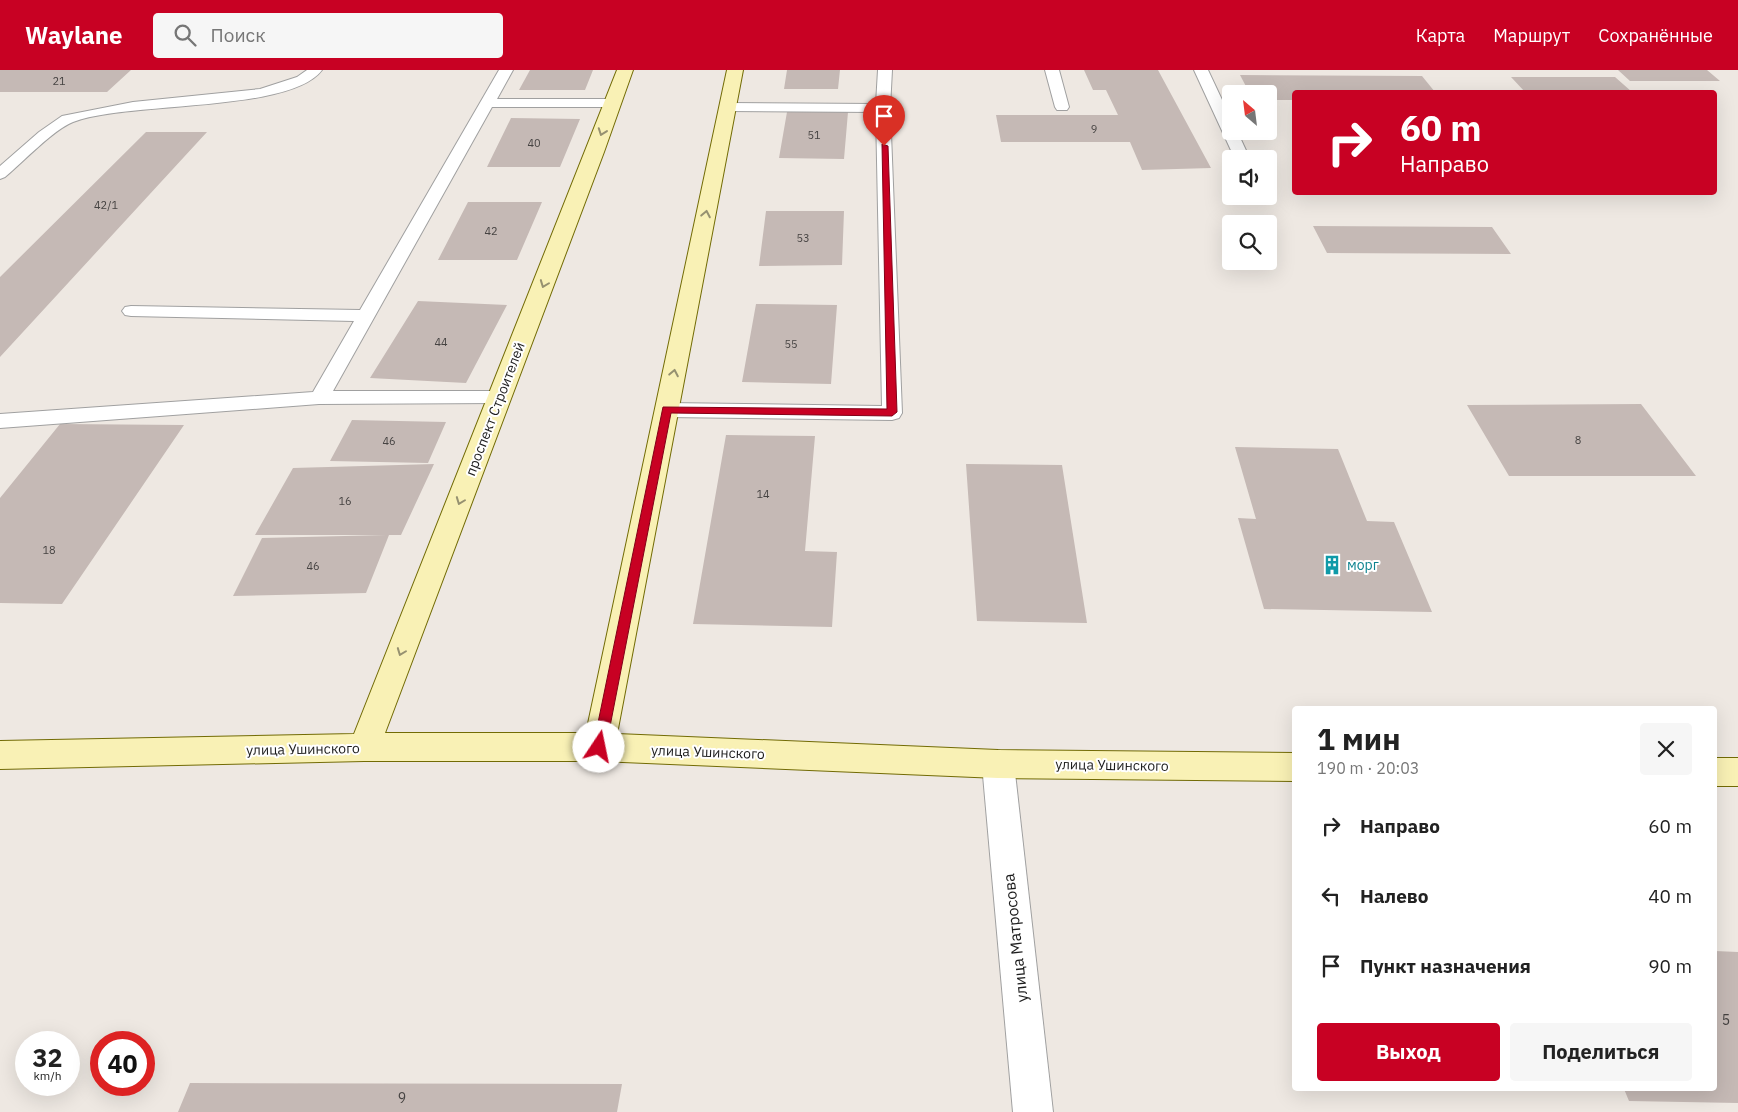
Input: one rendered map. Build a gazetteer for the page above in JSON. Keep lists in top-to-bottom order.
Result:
{
  "streets": {
    "street": ["проспект Строителей", "улица Ушинского", "улица Матросова"]
  },
  "crossings": [
    ["проспект Строителей", "улица Ушинского"],
    ["улица Ушинского", "улица Матросова"]
  ],
  "places": {
    "building": ["морг"]
  },
  "house_numbers": [
    "21",
    "9",
    "51",
    "40",
    "42/1",
    "42",
    "53",
    "44",
    "55",
    "8",
    "46",
    "14",
    "16",
    "18",
    "46",
    "5",
    "9"
  ],
  "north": "top left",
  "page": {
    "header": "Waylane",
    "search": "Поиск",
    "nav": ["Карта", "Маршрут", "Сохранённые"],
    "turn": ["60 m", "Направо"],
    "heading": ["1 мин", "190 m · 20:03"],
    "list": [
      {
        "name": "Направо",
        "value": "60 m"
      },
      {
        "name": "Налево",
        "value": "40 m"
      },
      {
        "name": "Пункт назначения",
        "value": "90 m"
      }
    ],
    "buttons": ["Выход", "Поделиться"],
    "speed": "32 km/h",
    "limit": "40"
  }
}
